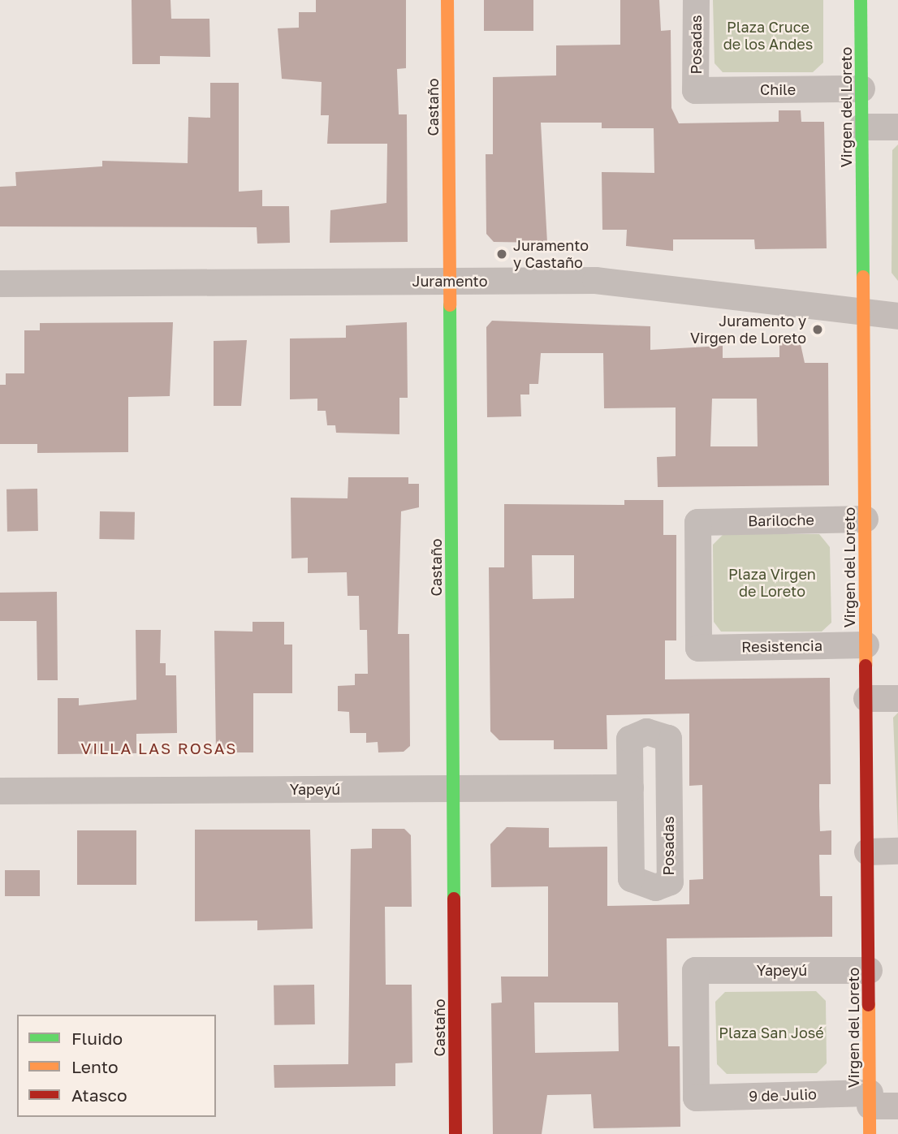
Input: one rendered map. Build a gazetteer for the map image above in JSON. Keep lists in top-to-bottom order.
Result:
{
  "streets": {
    "street": [
      "Posadas",
      "Chile",
      "Castaño",
      "Virgen del Loreto",
      "Juramento",
      "Bariloche",
      "Resistencia",
      "Yapeyú",
      "9 de Julio"
    ]
  },
  "crossings": [
    ["Posadas", "Chile"],
    ["Posadas", "Yapeyú"],
    ["Chile", "Virgen del Loreto"],
    ["Castaño", "Juramento"],
    ["Castaño", "Yapeyú"],
    ["Virgen del Loreto", "Juramento"],
    ["Virgen del Loreto", "Bariloche"],
    ["Virgen del Loreto", "Resistencia"],
    ["Virgen del Loreto", "Yapeyú"],
    ["Virgen del Loreto", "9 de Julio"],
    ["Bariloche", "Resistencia"],
    ["Yapeyú", "9 de Julio"]
  ],
  "districts": ["VILLA LAS ROSAS"],
  "parks": ["Plaza Cruce de los Andes", "Plaza Virgen de Loreto", "Plaza San José"],
  "places": ["Juramento y Castaño", "Juramento y Virgen de Loreto"],
  "legend": ["Fluido", "Lento", "Atasco"]
}
